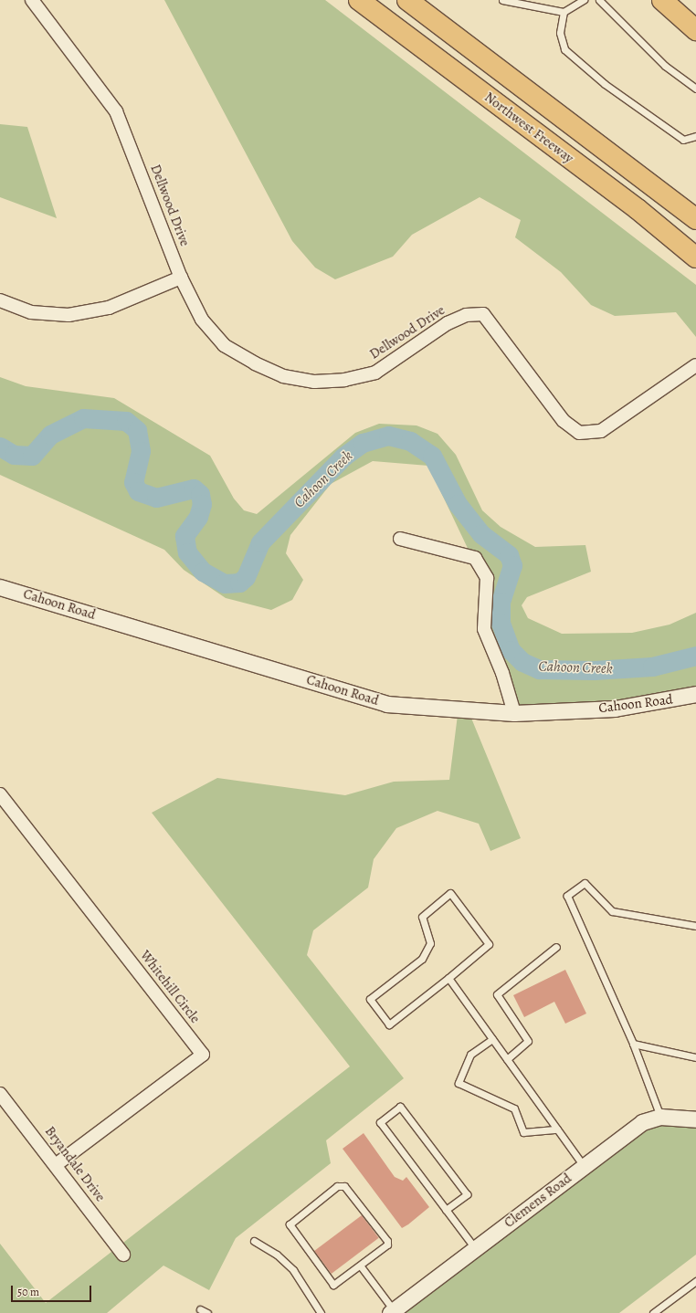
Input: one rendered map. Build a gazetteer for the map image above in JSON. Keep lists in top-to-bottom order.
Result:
{
  "streets": {
    "main road": ["Northwest Freeway"],
    "street": [
      "Dellwood Drive",
      "Cahoon Road",
      "Whitehill Circle",
      "Bryandale Drive",
      "Clemens Road"
    ]
  },
  "crossings": [
    ["Whitehill Circle", "Bryandale Drive"]
  ],
  "water": ["Cahoon Creek"],
  "scale_bar": "50 m"
}
